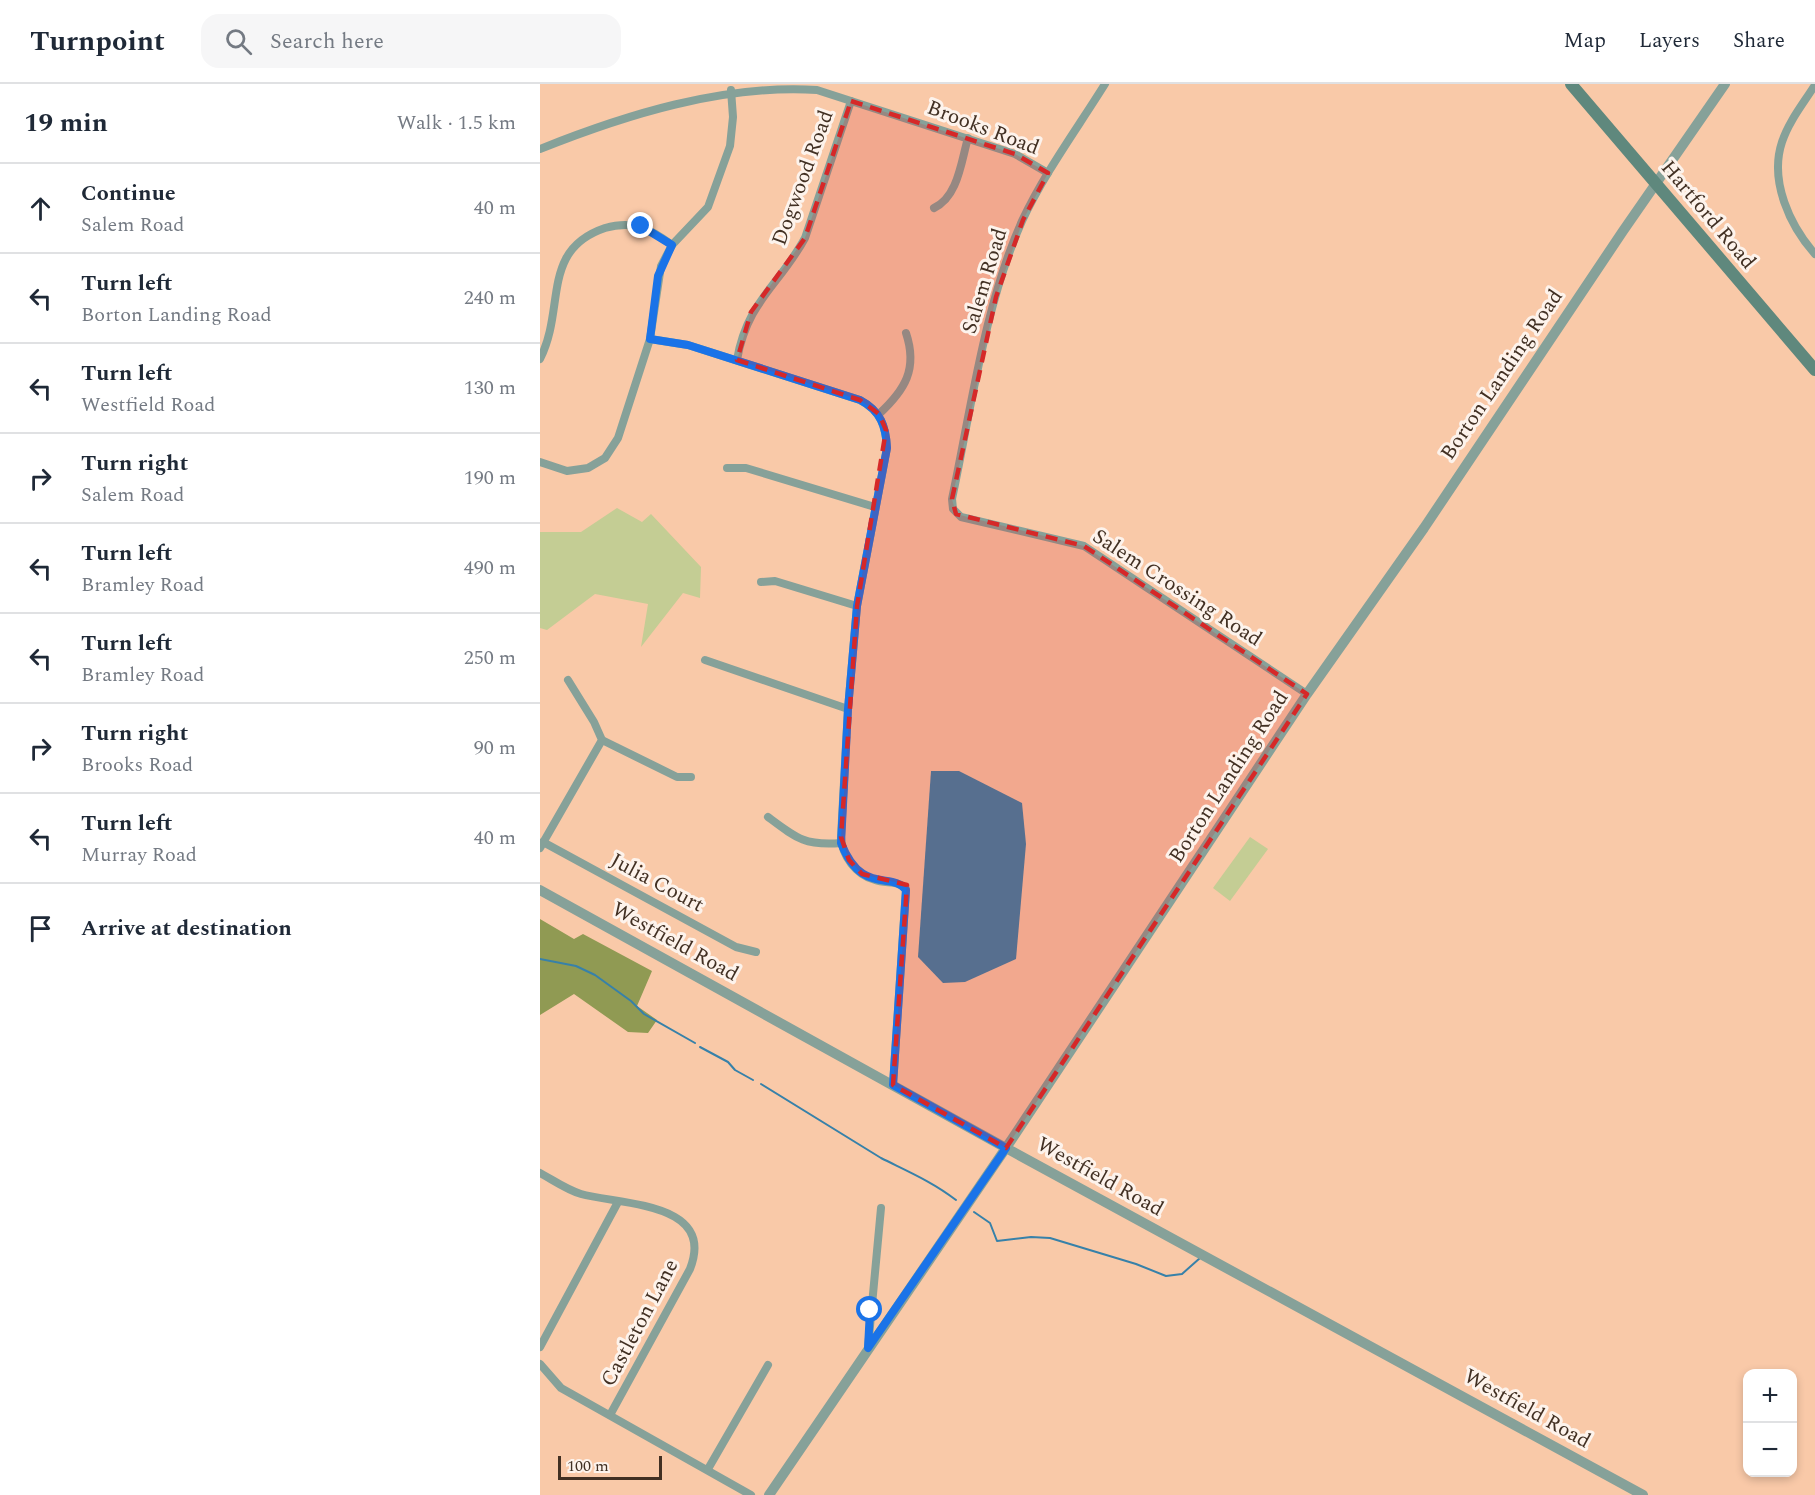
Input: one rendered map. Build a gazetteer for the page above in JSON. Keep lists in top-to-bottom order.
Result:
{
  "streets": {
    "main road": ["Hartford Road"],
    "street": [
      "Brooks Road",
      "Dogwood Road",
      "Salem Road",
      "Borton Landing Road",
      "Salem Crossing Road",
      "Julia Court",
      "Westfield Road",
      "Castleton Lane"
    ]
  },
  "crossings": [
    ["Brooks Road", "Dogwood Road"],
    ["Brooks Road", "Salem Road"],
    ["Hartford Road", "Borton Landing Road"],
    ["Salem Road", "Salem Crossing Road"],
    ["Borton Landing Road", "Salem Crossing Road"],
    ["Borton Landing Road", "Westfield Road"]
  ],
  "scale_bar": "100 m",
  "page": {
    "header": "Turnpoint",
    "search": "Search here",
    "nav": ["Map", "Layers", "Share"],
    "heading": ["19 min", "Walk · 1.5 km"],
    "list": [
      ["Continue", "Salem Road", "40 m"],
      ["Turn left", "Borton Landing Road", "240 m"],
      ["Turn left", "Westfield Road", "130 m"],
      ["Turn right", "Salem Road", "190 m"],
      ["Turn left", "Bramley Road", "490 m"],
      ["Turn left", "Bramley Road", "250 m"],
      ["Turn right", "Brooks Road", "90 m"],
      ["Turn left", "Murray Road", "40 m"],
      "Arrive at destination"
    ],
    "map_buttons": ["+", "−"],
    "scale": "100 m"
  }
}
